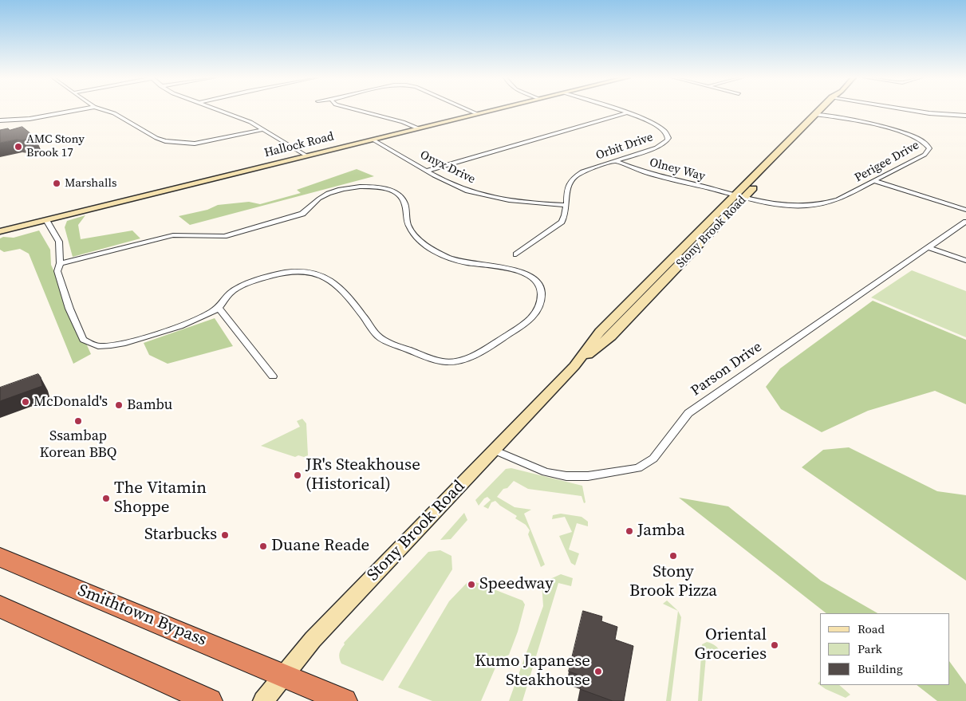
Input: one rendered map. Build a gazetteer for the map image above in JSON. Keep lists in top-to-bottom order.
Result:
{
  "streets": {
    "highway": ["Smithtown Bypass"],
    "main road": ["Hallock Road", "Stony Brook Road"],
    "street": [
      "Orbit Drive",
      "Perigee Drive",
      "Onyx Drive",
      "Olney Way",
      "Parson Drive"
    ]
  },
  "crossings": [
    ["Hallock Road", "Onyx Drive"],
    ["Orbit Drive", "Onyx Drive"],
    ["Orbit Drive", "Olney Way"],
    ["Perigee Drive", "Olney Way"],
    ["Perigee Drive", "Stony Brook Road"],
    ["Olney Way", "Stony Brook Road"],
    ["Stony Brook Road", "Parson Drive"],
    ["Stony Brook Road", "Smithtown Bypass"]
  ],
  "places": [
    "AMC Stony Brook 17",
    "Marshalls",
    "McDonald's",
    "Bambu",
    "Ssambap Korean BBQ",
    "JR's Steakhouse (Historical)",
    "The Vitamin Shoppe",
    "Jamba",
    "Starbucks",
    "Duane Reade",
    "Stony Brook Pizza",
    "Speedway",
    "Oriental Groceries",
    "Kumo Japanese Steakhouse"
  ],
  "legend": ["Road", "Park", "Building"]
}
